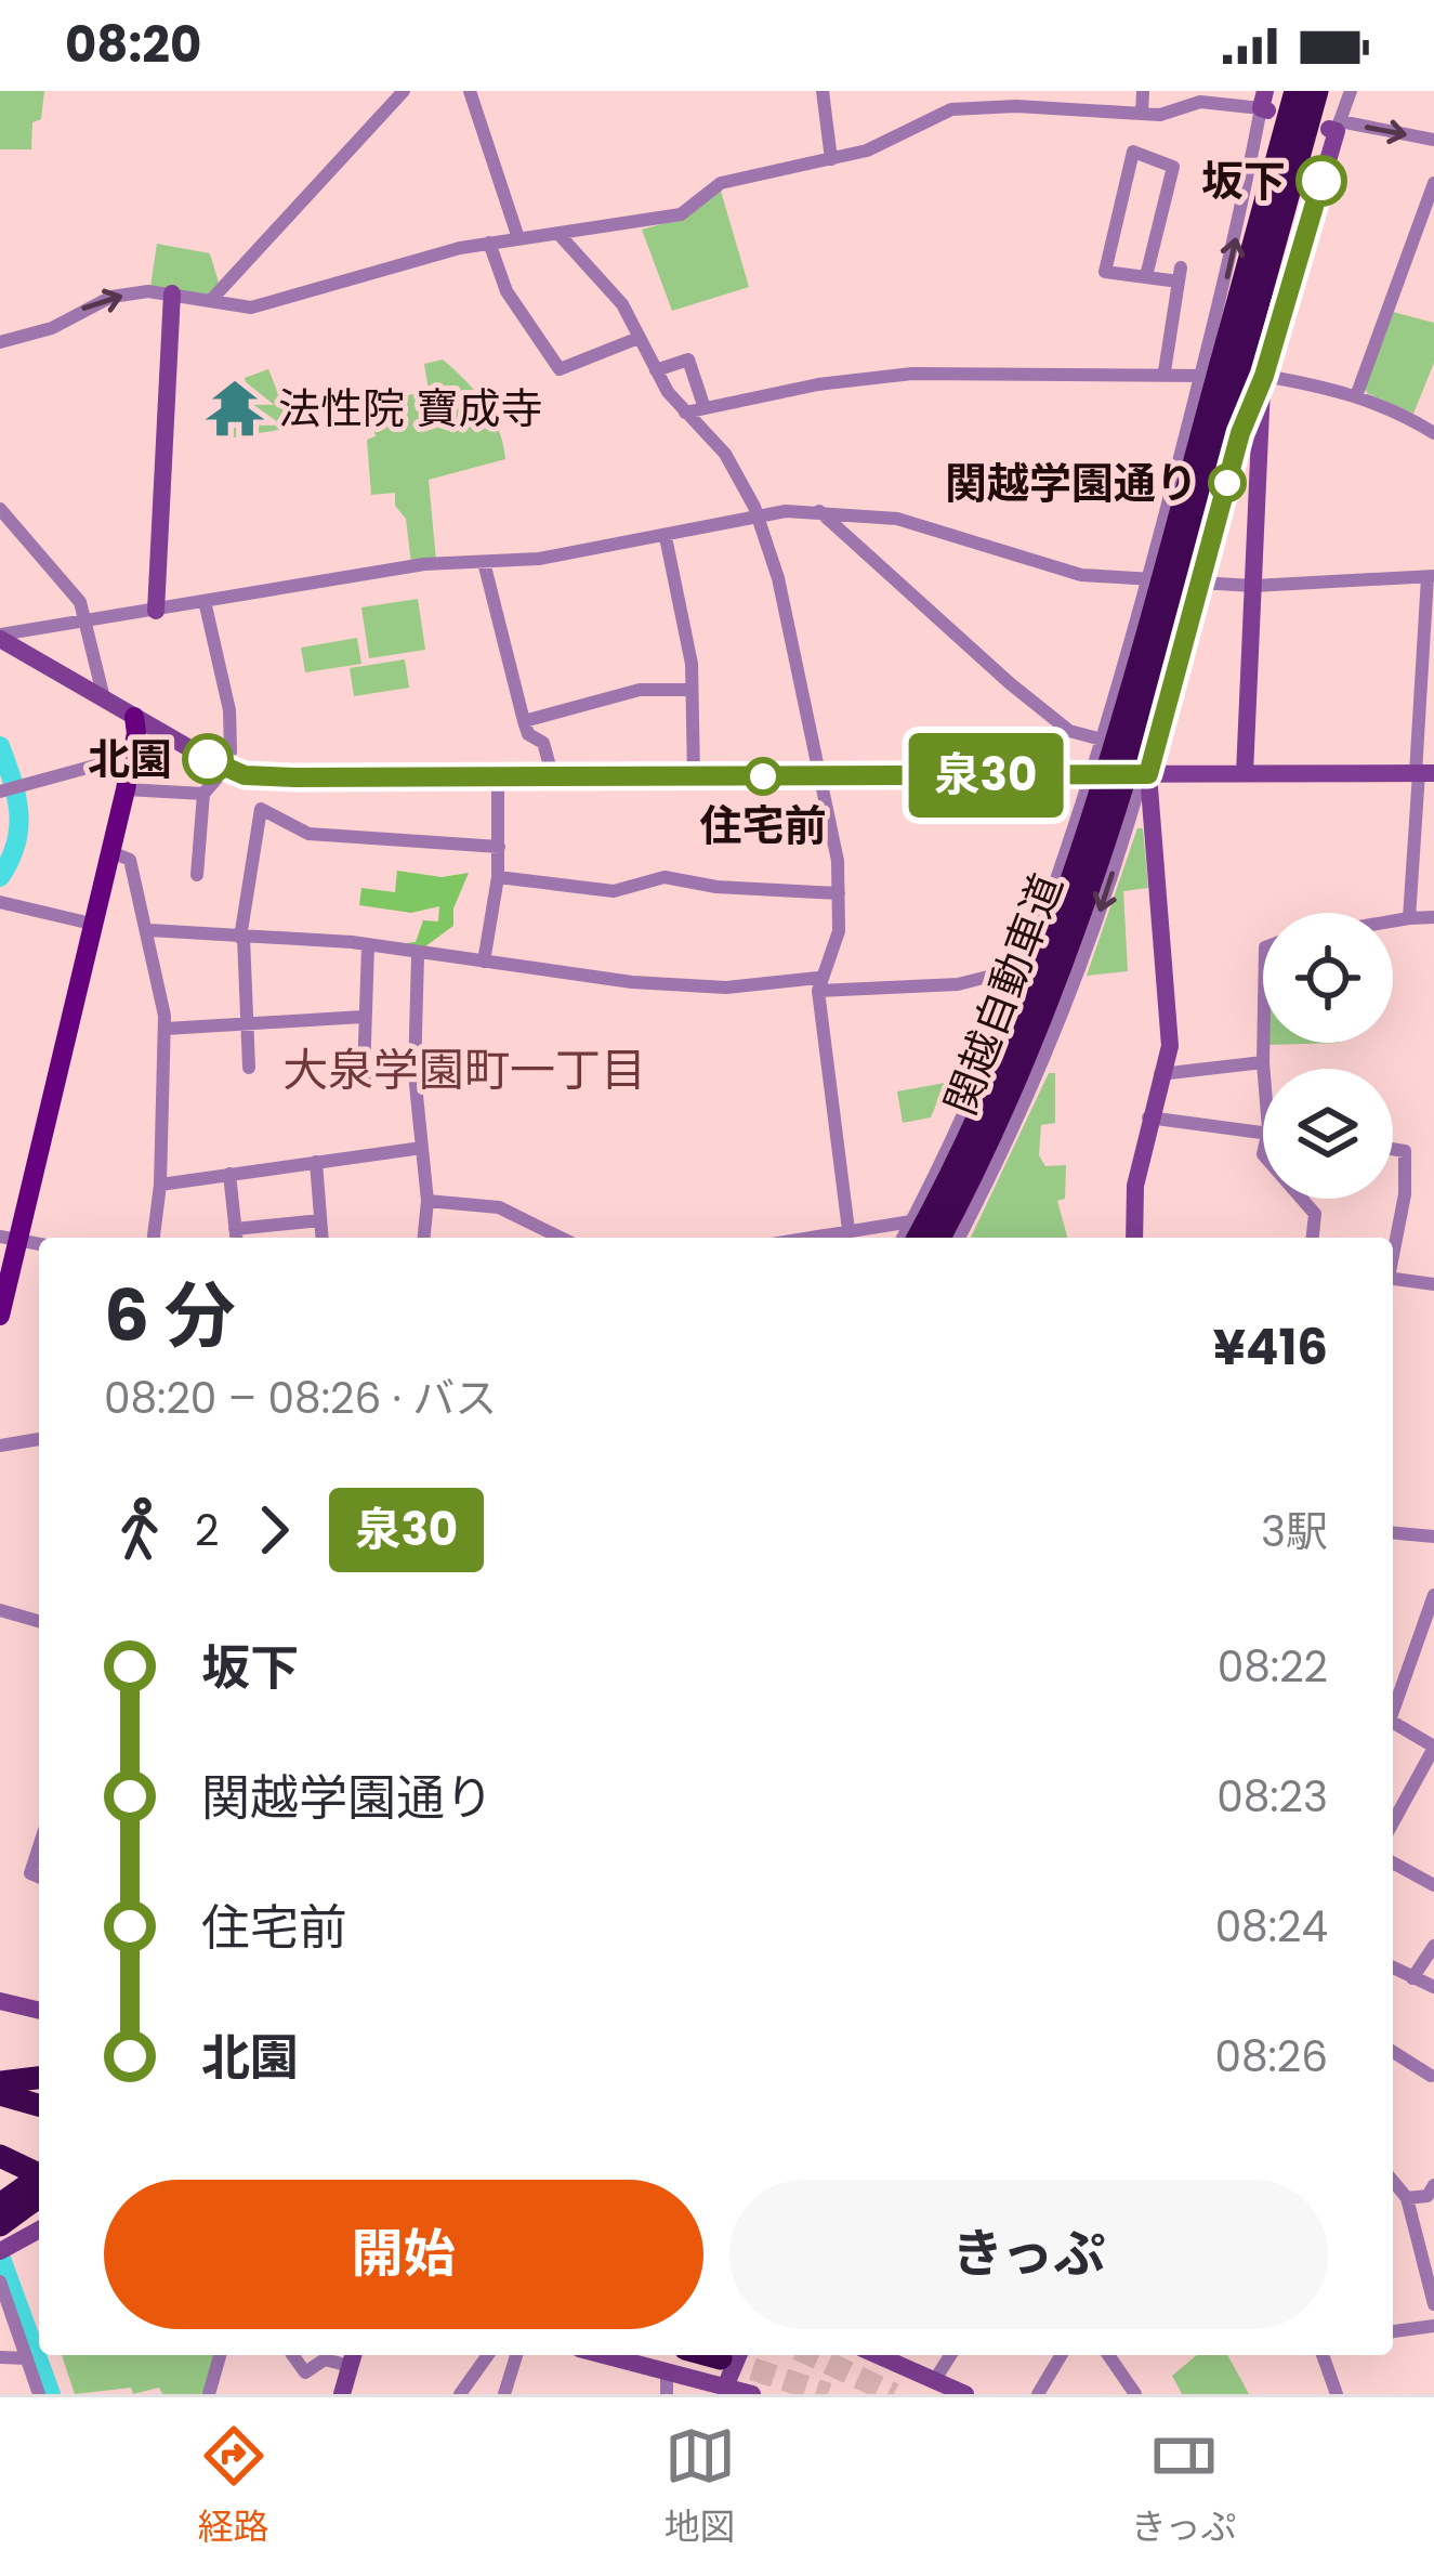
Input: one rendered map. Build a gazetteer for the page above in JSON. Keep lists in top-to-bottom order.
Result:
{
  "streets": {
    "highway": ["関越自動車道"]
  },
  "districts": ["大泉学園町一丁目"],
  "places": {
    "other": [
      "坂下",
      "関越学園通り",
      "北園",
      "住宅前"
    ],
    "temple": ["法性院 寶成寺"]
  },
  "lines": ["bus line 泉30"],
  "page": {
    "status": "08:20",
    "on_map": "泉30",
    "heading": ["6 分", "08:20 – 08:26 · バス", "¥416"],
    "legs": ["2", "泉30", "3駅"],
    "list": [
      {
        "name": "坂下",
        "value": "08:22"
      },
      {
        "name": "関越学園通り",
        "value": "08:23"
      },
      {
        "name": "住宅前",
        "value": "08:24"
      },
      {
        "name": "北園",
        "value": "08:26"
      }
    ],
    "buttons": ["開始", "きっぷ"],
    "tabs": ["経路", "地図", "きっぷ"]
  }
}
